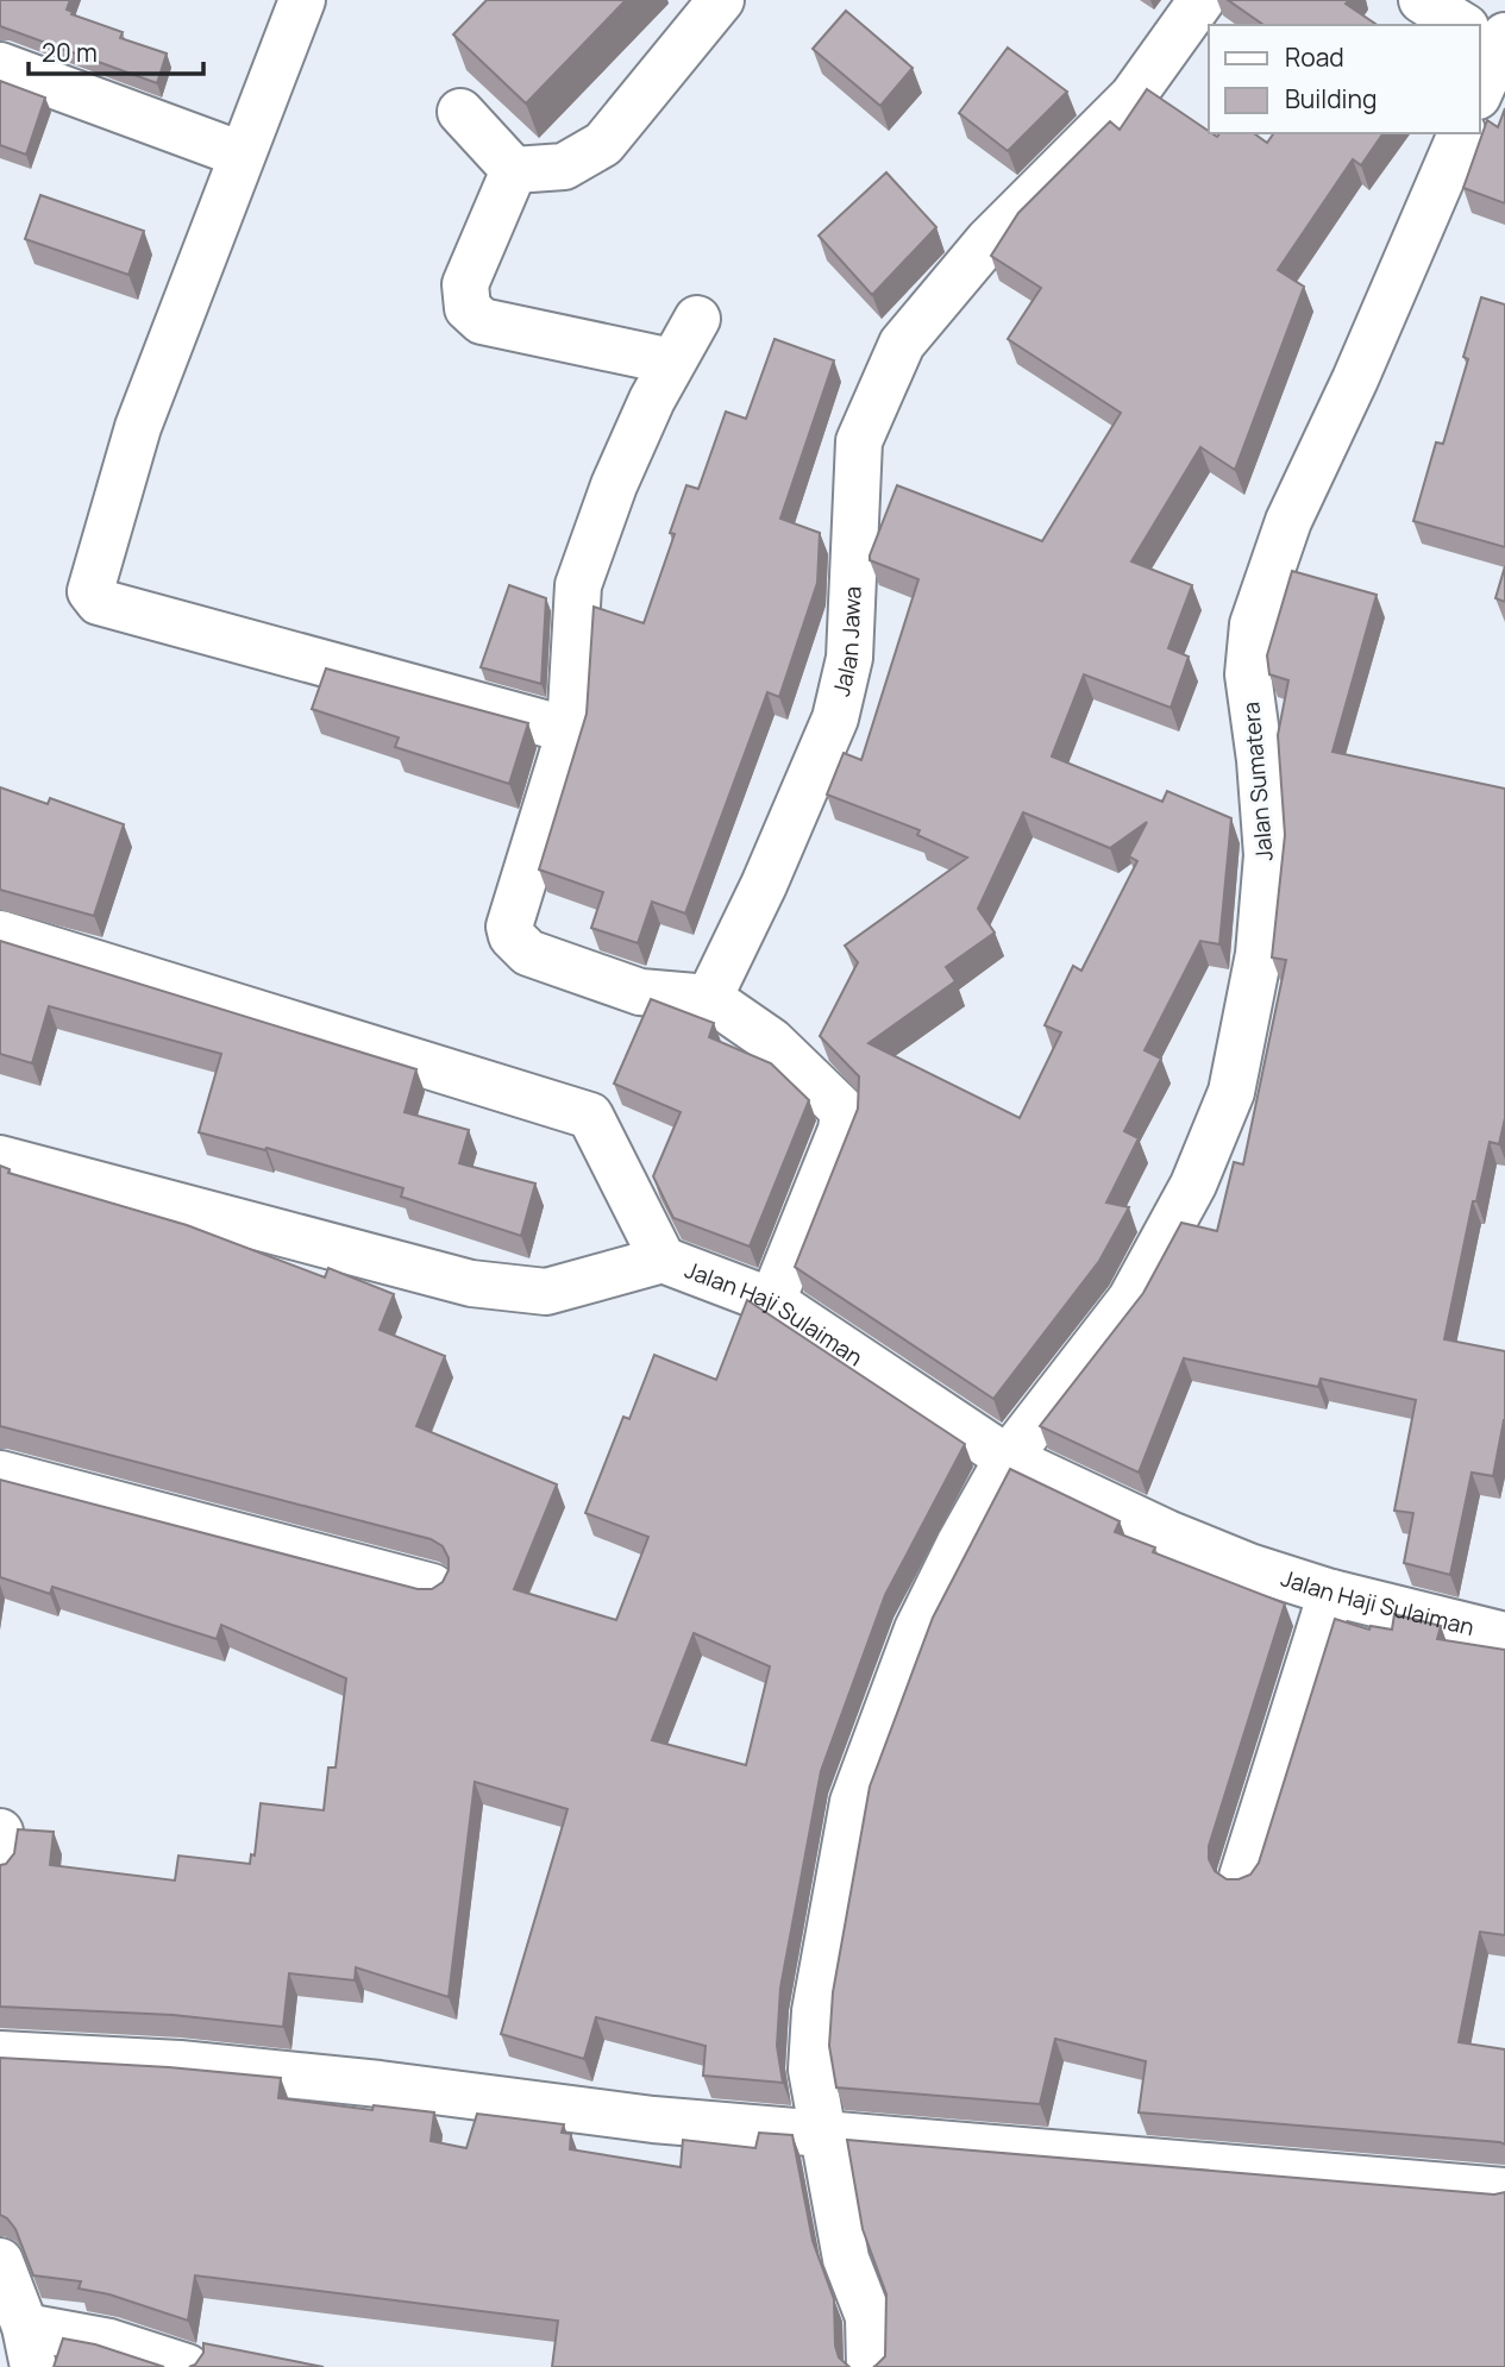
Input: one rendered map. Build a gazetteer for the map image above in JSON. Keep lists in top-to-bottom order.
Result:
{
  "streets": {
    "street": ["Jalan Jawa", "Jalan Sumatera", "Jalan Haji Sulaiman"]
  },
  "crossings": [
    ["Jalan Sumatera", "Jalan Haji Sulaiman"]
  ],
  "legend": ["Road", "Building"],
  "scale_bar": "20 m"
}
